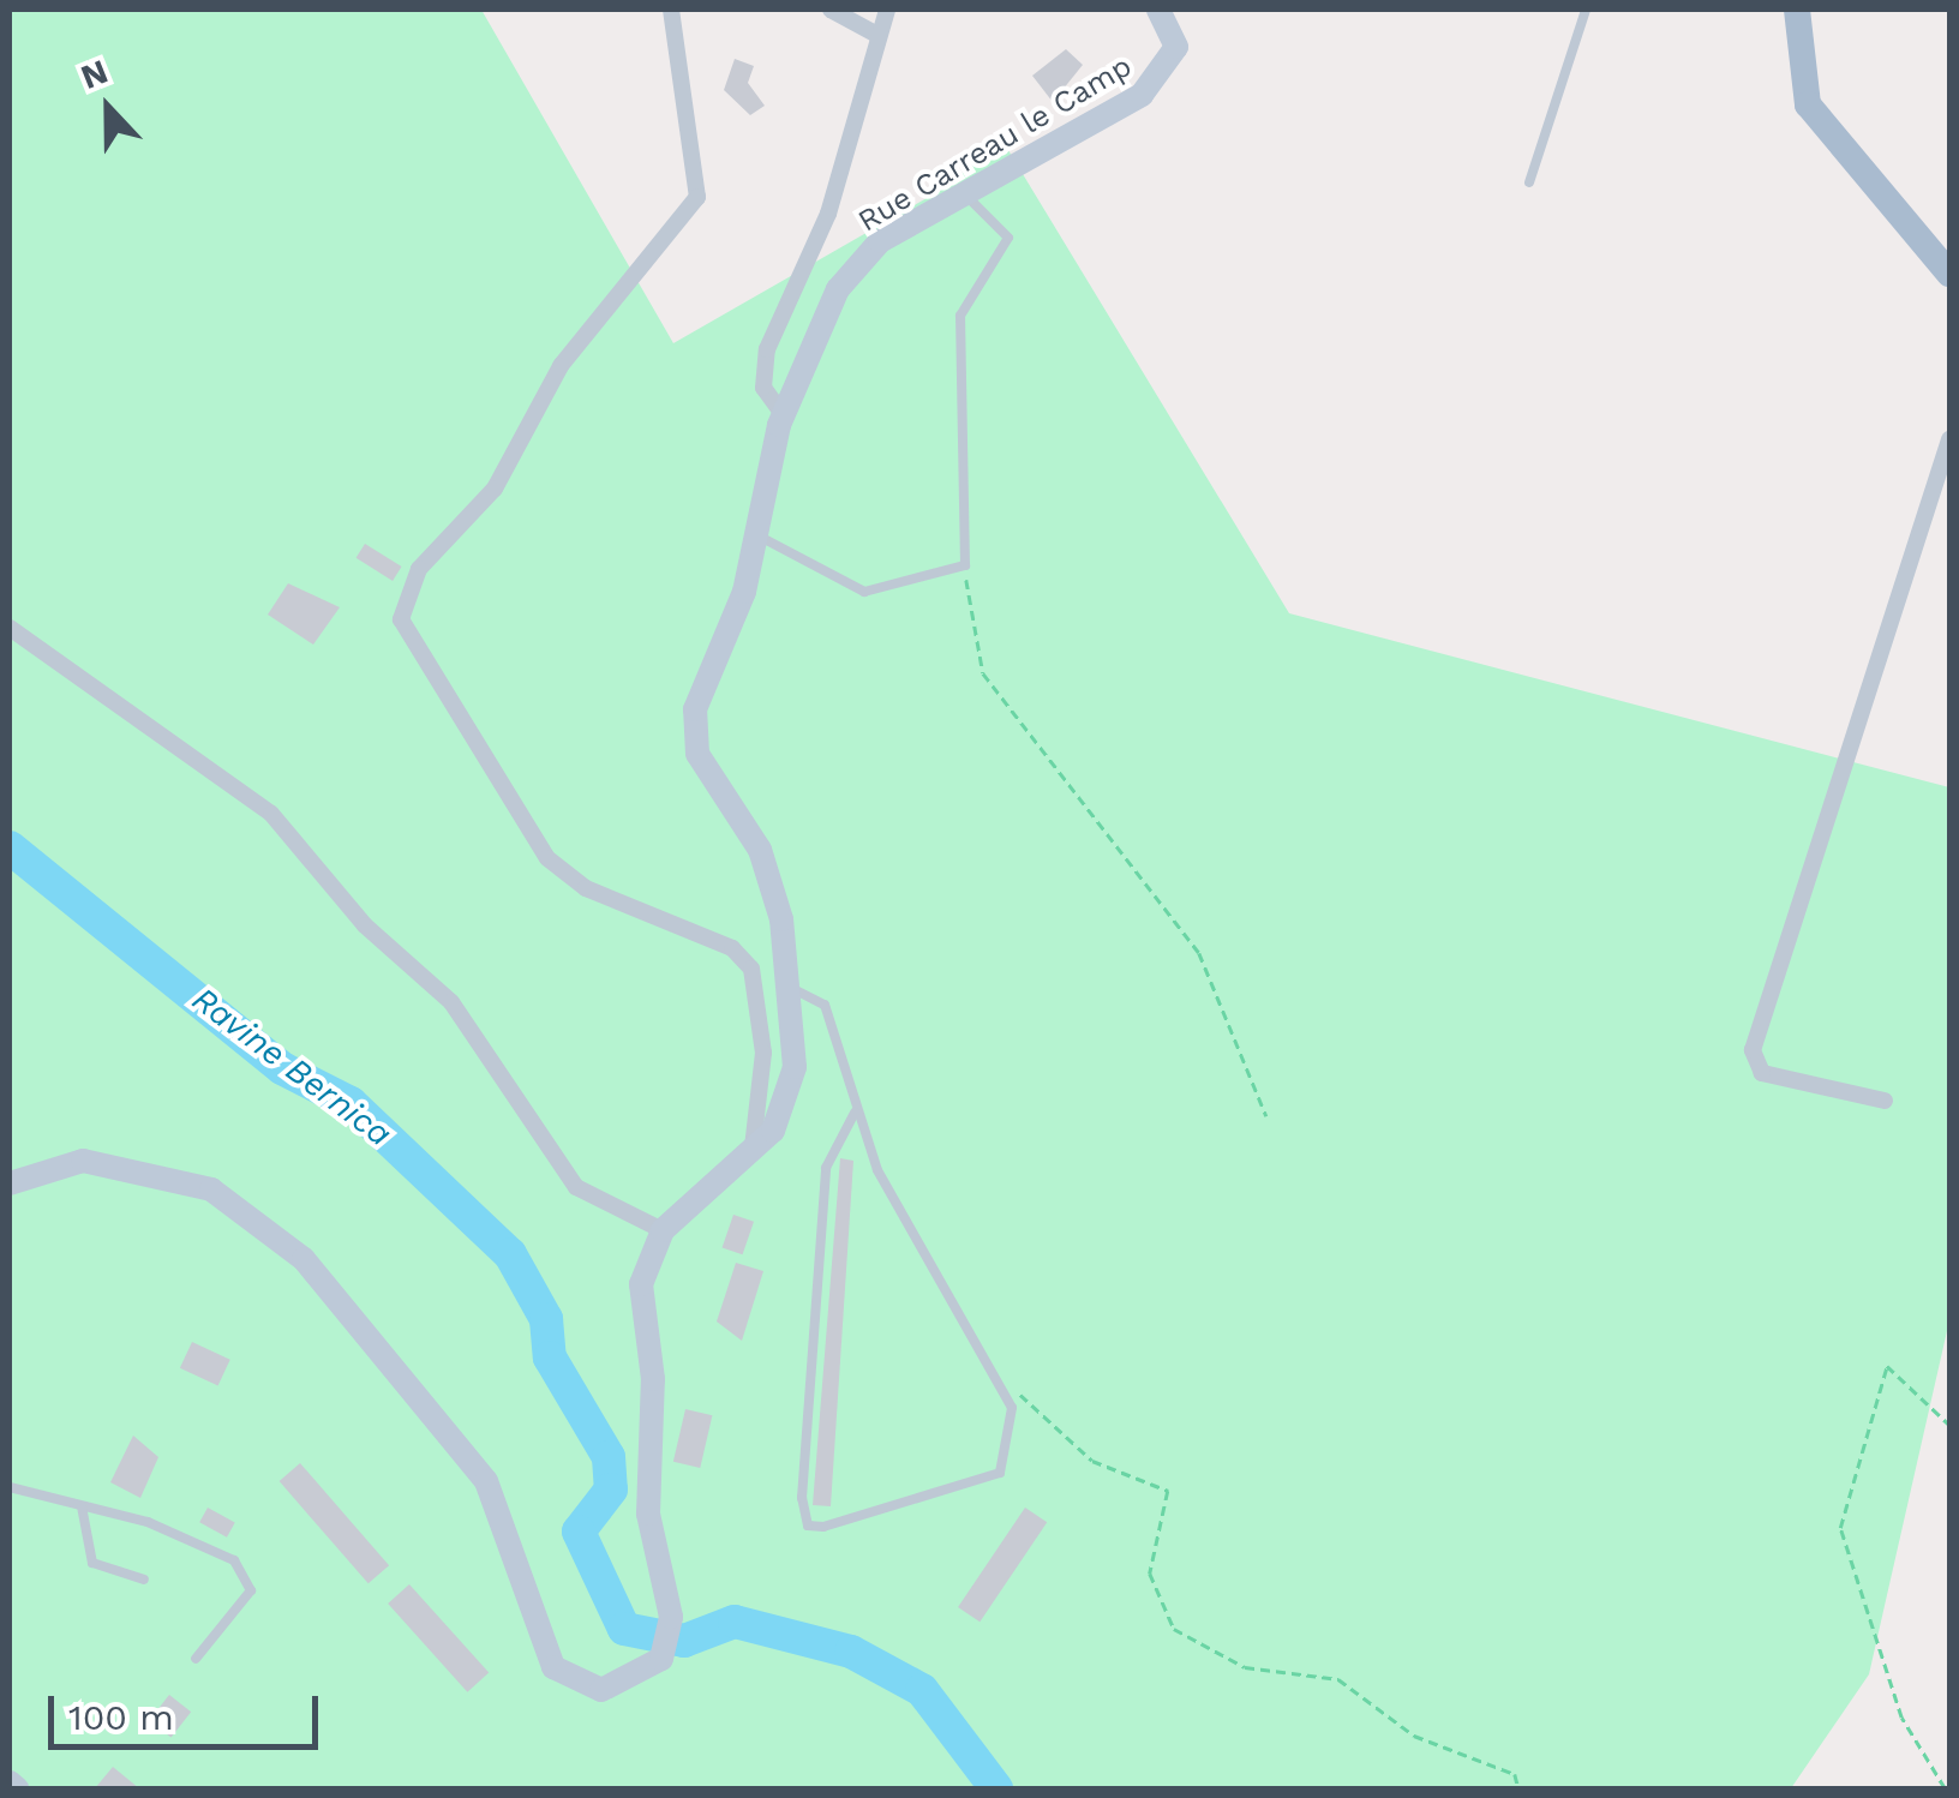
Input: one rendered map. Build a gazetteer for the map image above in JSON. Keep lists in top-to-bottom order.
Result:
{
  "streets": {
    "main road": ["Rue Carreau le Camp"]
  },
  "water": ["Ravine Bernica"],
  "scale_bar": "100 m",
  "north": "top"
}
